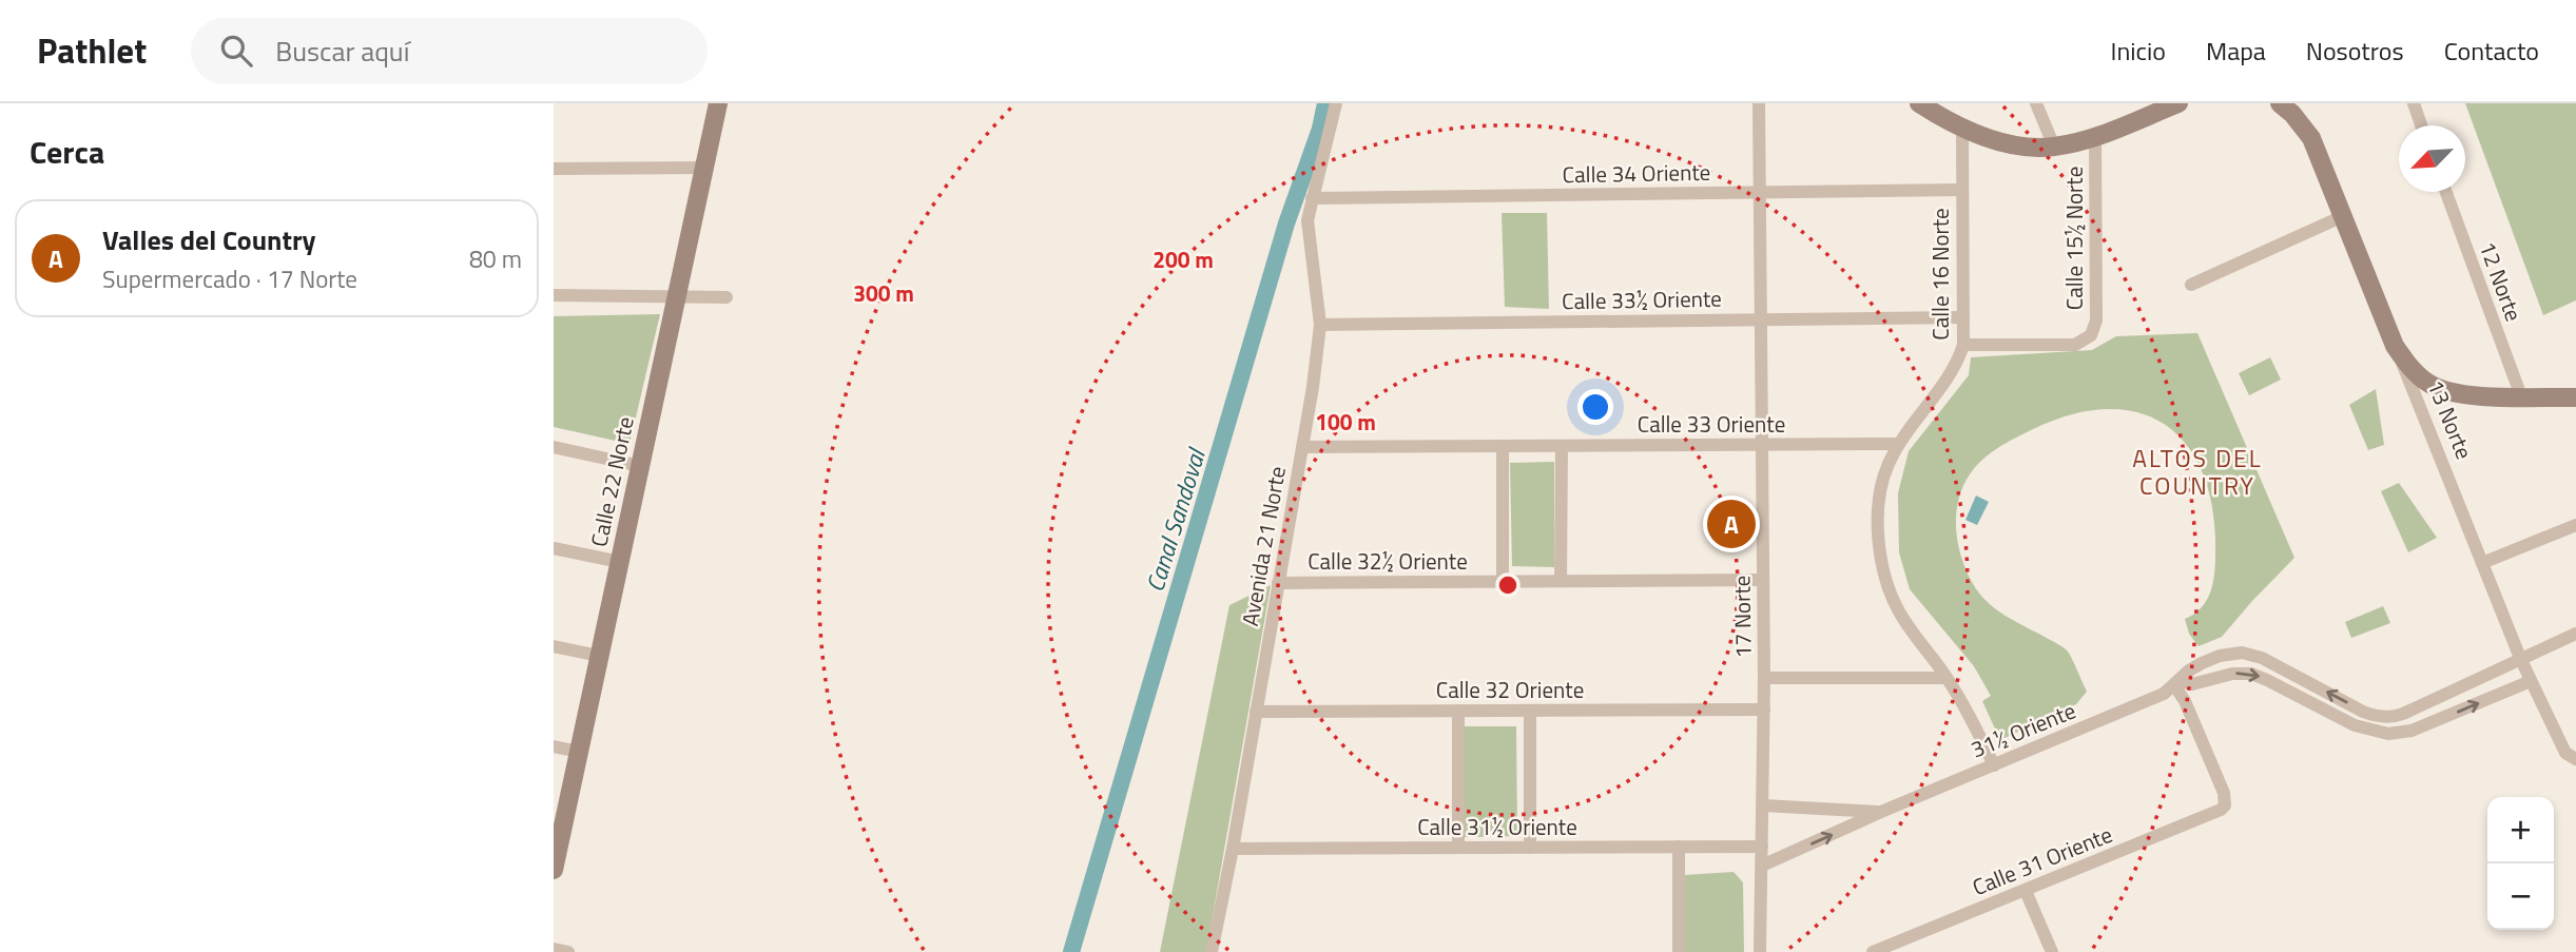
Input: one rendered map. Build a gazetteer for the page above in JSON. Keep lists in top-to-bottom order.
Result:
{
  "streets": {
    "street": [
      "Calle 34 Oriente",
      "Calle 15½ Norte",
      "Calle 16 Norte",
      "12 Norte",
      "Calle 33½ Oriente",
      "13 Norte",
      "Calle 33 Oriente",
      "Calle 22 Norte",
      "Avenida 21 Norte",
      "Calle 32½ Oriente",
      "17 Norte",
      "Calle 32 Oriente",
      "31½ Oriente",
      "Calle 31½ Oriente",
      "Calle 31 Oriente"
    ]
  },
  "crossings": [
    ["Calle 34 Oriente", "Calle 16 Norte"],
    ["Calle 34 Oriente", "Avenida 21 Norte"],
    ["Calle 34 Oriente", "17 Norte"],
    ["Calle 15½ Norte", "Calle 16 Norte"],
    ["Calle 16 Norte", "Calle 33½ Oriente"],
    ["Calle 16 Norte", "Calle 33 Oriente"],
    ["Calle 16 Norte", "31½ Oriente"],
    ["Calle 33½ Oriente", "Avenida 21 Norte"],
    ["Calle 33½ Oriente", "17 Norte"],
    ["13 Norte", "31½ Oriente"],
    ["Calle 33 Oriente", "Avenida 21 Norte"],
    ["Calle 33 Oriente", "17 Norte"],
    ["Avenida 21 Norte", "Calle 32½ Oriente"],
    ["Avenida 21 Norte", "Calle 32 Oriente"],
    ["Avenida 21 Norte", "Calle 31½ Oriente"],
    ["Calle 32½ Oriente", "17 Norte"],
    ["17 Norte", "Calle 32 Oriente"],
    ["17 Norte", "31½ Oriente"],
    ["17 Norte", "Calle 31½ Oriente"],
    ["31½ Oriente", "Calle 31 Oriente"]
  ],
  "districts": ["ALTOS DEL COUNTRY"],
  "water": ["Canal Sandoval"],
  "north": "bottom left",
  "page": {
    "header": "Pathlet",
    "search": "Buscar aquí",
    "nav": [
      "Inicio",
      "Mapa",
      "Nosotros",
      "Contacto"
    ],
    "heading": "Cerca",
    "list": [
      {
        "mark": "A",
        "name": "Valles del Country",
        "note": "Supermercado · 17 Norte",
        "value": "80 m"
      }
    ],
    "pins": "A",
    "map_buttons": ["+", "−"]
  },
  "rings": ["200 m", "300 m", "100 m"]
}
